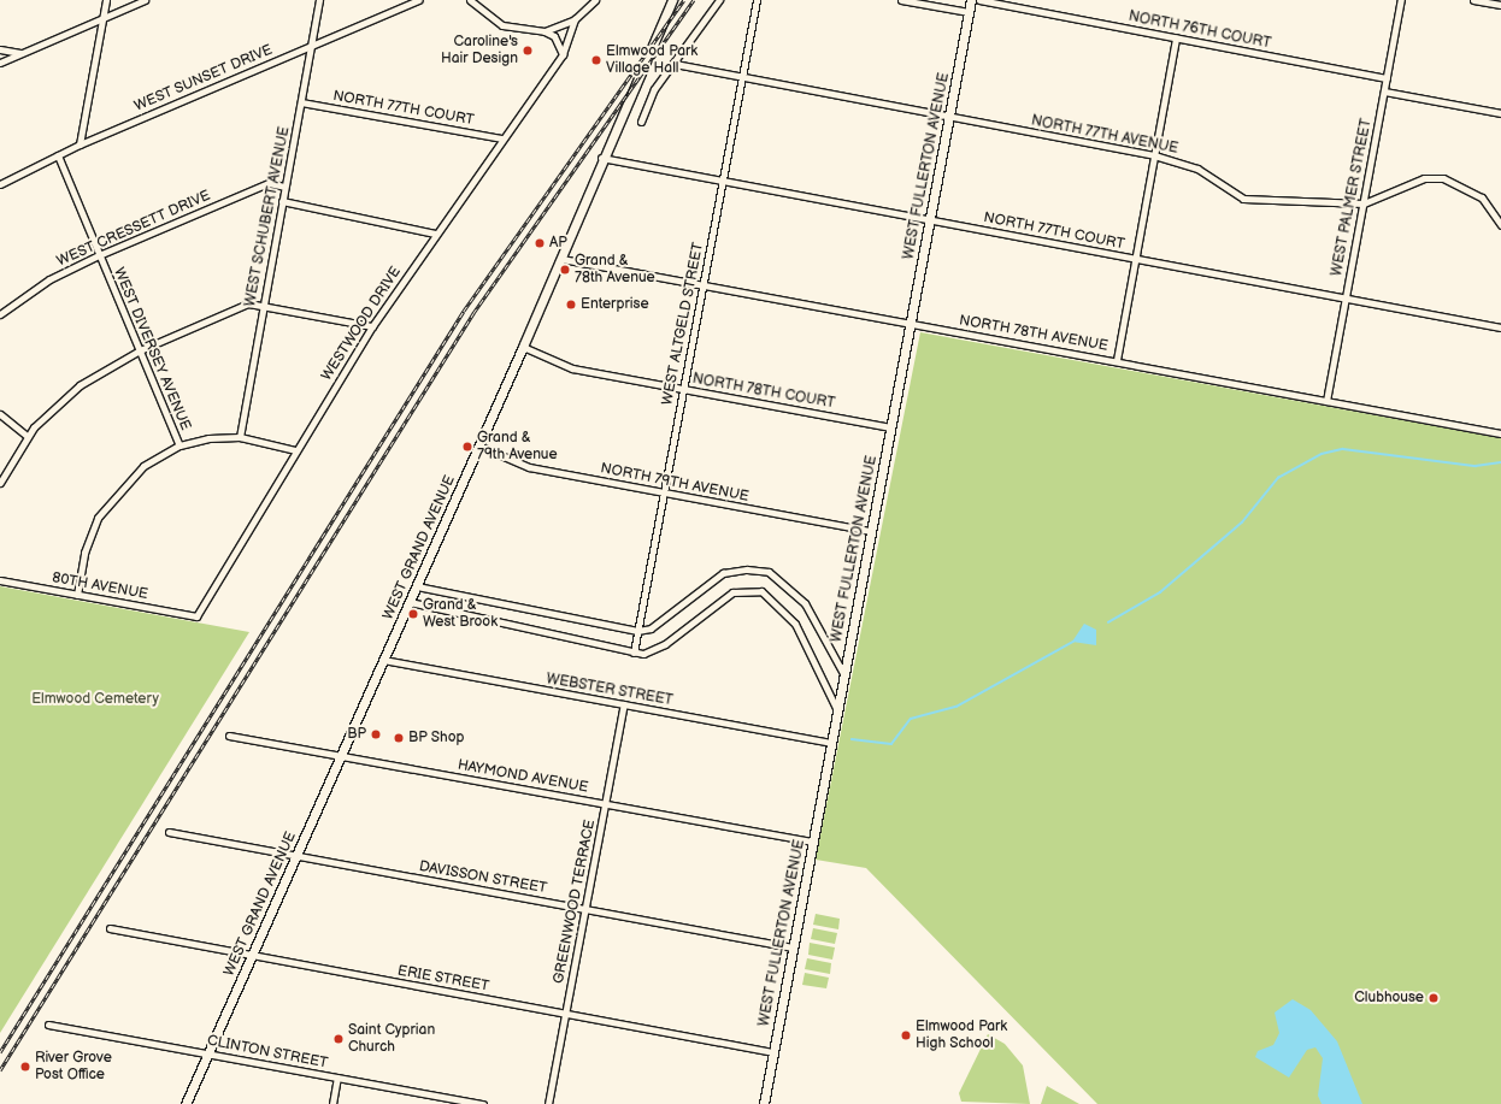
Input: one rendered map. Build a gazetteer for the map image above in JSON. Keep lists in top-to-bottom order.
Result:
{
  "streets": {
    "main road": ["WEST FULLERTON AVENUE", "WEST GRAND AVENUE"],
    "street": [
      "NORTH 76TH COURT",
      "WEST SUNSET DRIVE",
      "NORTH 77TH COURT",
      "NORTH 77TH AVENUE",
      "WEST PALMER STREET",
      "WEST SCHUBERT AVENUE",
      "WEST CRESSETT DRIVE",
      "WESTWOOD DRIVE",
      "WEST ALTGELD STREET",
      "NORTH 78TH AVENUE",
      "WEST DIVERSEY AVENUE",
      "NORTH 78TH COURT",
      "NORTH 79TH AVENUE",
      "80TH AVENUE",
      "WEBSTER STREET",
      "HAYMOND AVENUE",
      "DAVISSON STREET",
      "GREENWOOD TERRACE",
      "ERIE STREET",
      "CLINTON STREET"
    ]
  },
  "crossings": [
    ["NORTH 76TH COURT", "WEST PALMER STREET"],
    ["WEST SUNSET DRIVE", "WEST SCHUBERT AVENUE"],
    ["WEST SUNSET DRIVE", "WEST DIVERSEY AVENUE"],
    ["NORTH 77TH COURT", "WEST FULLERTON AVENUE"],
    ["NORTH 77TH COURT", "WEST PALMER STREET"],
    ["NORTH 77TH COURT", "WEST SCHUBERT AVENUE"],
    ["NORTH 77TH COURT", "WESTWOOD DRIVE"],
    ["NORTH 77TH COURT", "WEST ALTGELD STREET"],
    ["NORTH 77TH COURT", "WEST GRAND AVENUE"],
    ["NORTH 77TH AVENUE", "WEST FULLERTON AVENUE"],
    ["NORTH 77TH AVENUE", "WEST PALMER STREET"],
    ["NORTH 77TH AVENUE", "WEST ALTGELD STREET"],
    ["WEST FULLERTON AVENUE", "NORTH 78TH AVENUE"],
    ["WEST FULLERTON AVENUE", "NORTH 78TH COURT"],
    ["WEST FULLERTON AVENUE", "NORTH 79TH AVENUE"],
    ["WEST FULLERTON AVENUE", "WEBSTER STREET"],
    ["WEST FULLERTON AVENUE", "HAYMOND AVENUE"],
    ["WEST FULLERTON AVENUE", "DAVISSON STREET"],
    ["WEST FULLERTON AVENUE", "ERIE STREET"],
    ["WEST PALMER STREET", "NORTH 78TH AVENUE"],
    ["WEST SCHUBERT AVENUE", "WEST CRESSETT DRIVE"],
    ["WEST CRESSETT DRIVE", "WEST DIVERSEY AVENUE"],
    ["WESTWOOD DRIVE", "80TH AVENUE"],
    ["WEST ALTGELD STREET", "NORTH 78TH AVENUE"],
    ["WEST ALTGELD STREET", "NORTH 78TH COURT"],
    ["WEST ALTGELD STREET", "NORTH 79TH AVENUE"],
    ["NORTH 78TH AVENUE", "WEST GRAND AVENUE"],
    ["NORTH 78TH COURT", "WEST GRAND AVENUE"],
    ["NORTH 79TH AVENUE", "WEST GRAND AVENUE"],
    ["WEST GRAND AVENUE", "WEBSTER STREET"],
    ["WEST GRAND AVENUE", "HAYMOND AVENUE"],
    ["WEST GRAND AVENUE", "DAVISSON STREET"],
    ["WEST GRAND AVENUE", "ERIE STREET"],
    ["WEST GRAND AVENUE", "CLINTON STREET"],
    ["WEBSTER STREET", "GREENWOOD TERRACE"],
    ["HAYMOND AVENUE", "GREENWOOD TERRACE"],
    ["DAVISSON STREET", "GREENWOOD TERRACE"],
    ["GREENWOOD TERRACE", "ERIE STREET"]
  ],
  "parks": ["Elmwood Cemetery"],
  "places": [
    "Caroline's Hair Design",
    "Elmwood Park Village Hall",
    "AP",
    "Grand & 78th Avenue",
    "Enterprise",
    "Grand & 79th Avenue",
    "Grand & West Brook",
    "BP",
    "BP Shop",
    "Clubhouse",
    "Elmwood Park High School",
    "Saint Cyprian Church",
    "River Grove Post Office"
  ]
}
